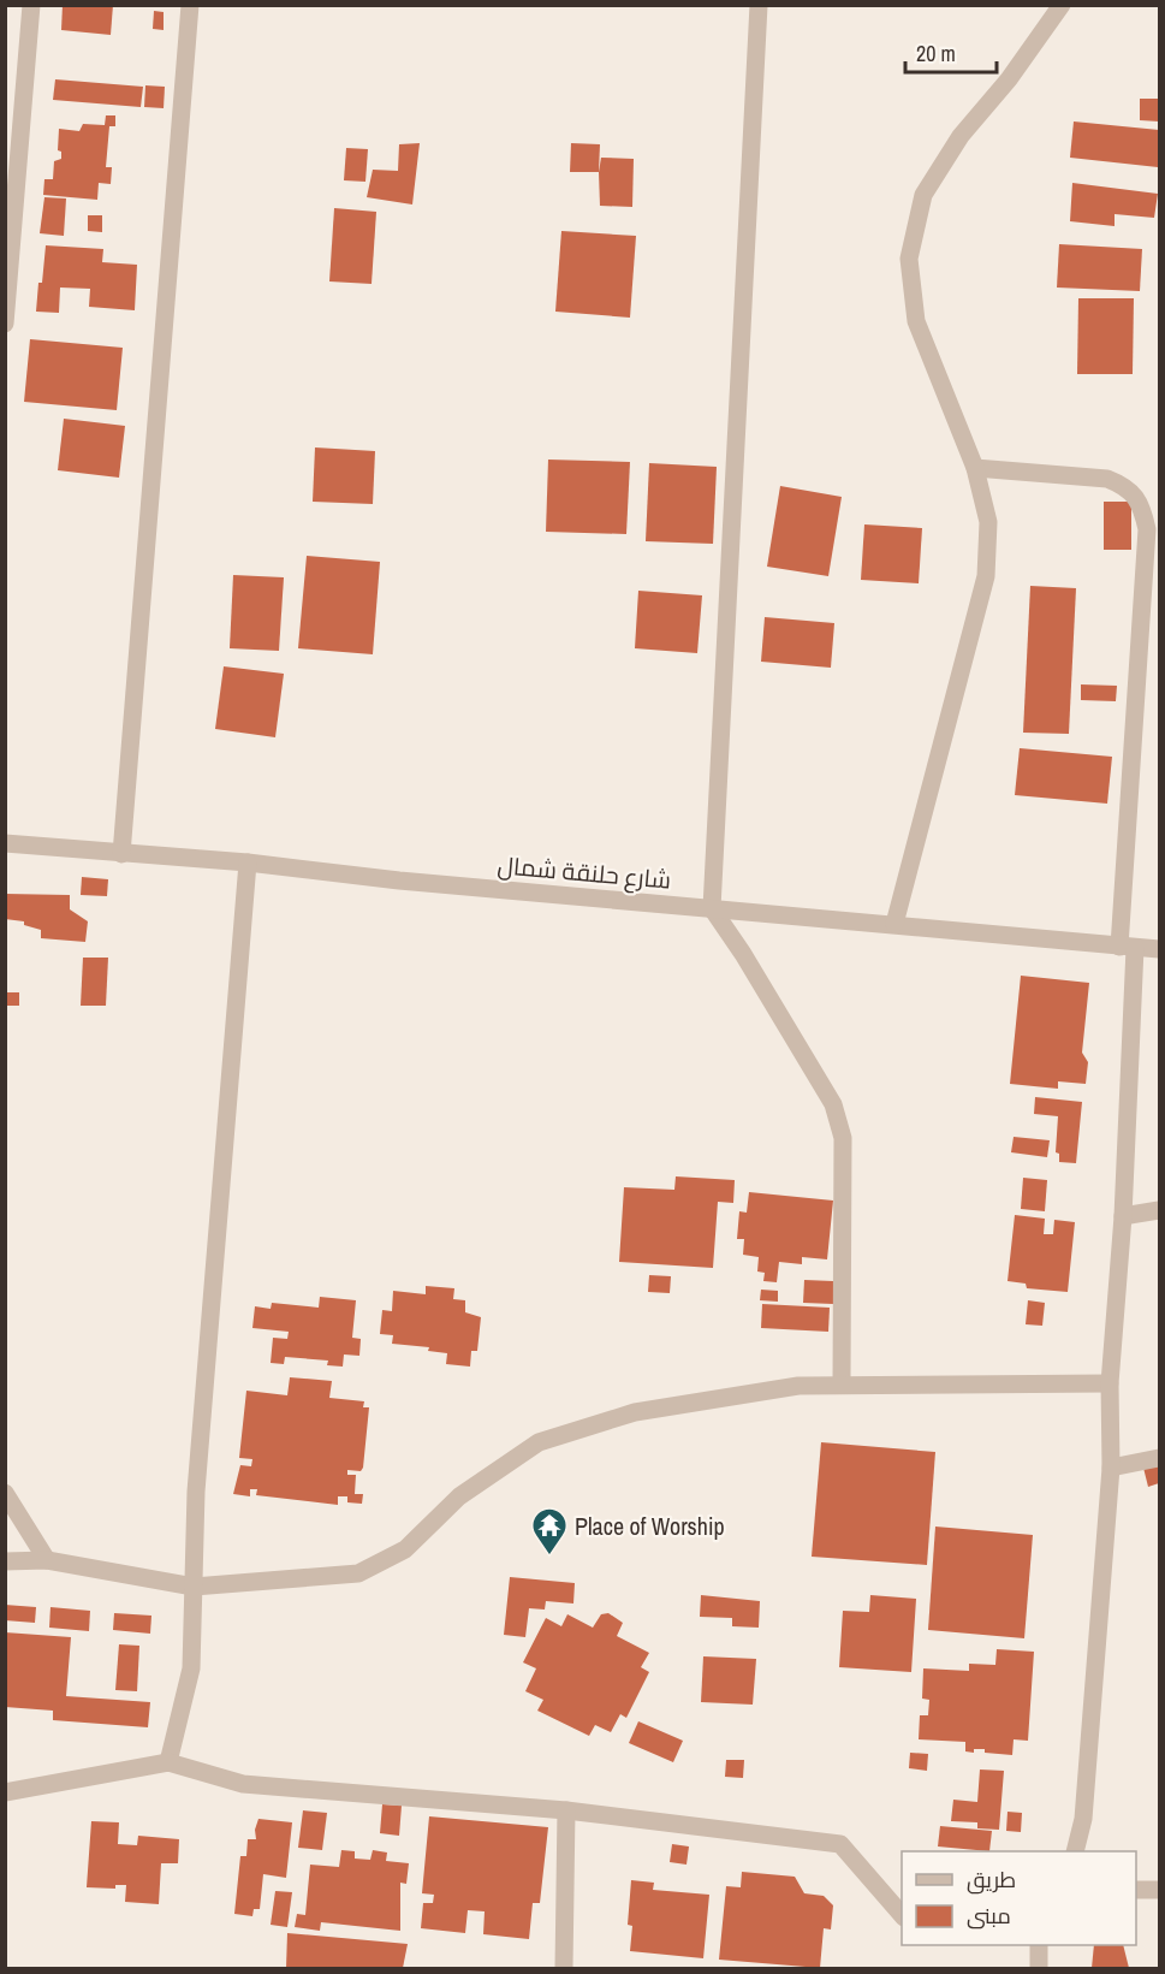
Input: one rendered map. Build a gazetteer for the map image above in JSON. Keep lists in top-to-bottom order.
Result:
{
  "streets": {
    "street": ["شارع حلنقة شمال"]
  },
  "places": {
    "temple": ["Place of Worship"]
  },
  "legend": ["طريق", "مبنى"],
  "scale_bar": "20 m"
}
